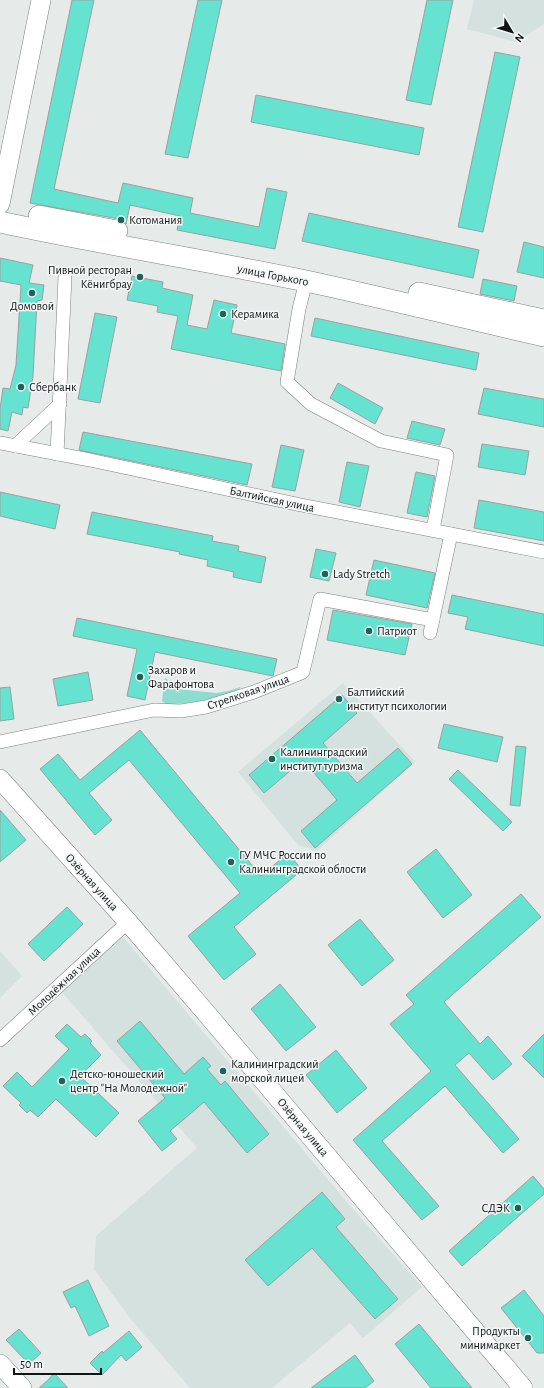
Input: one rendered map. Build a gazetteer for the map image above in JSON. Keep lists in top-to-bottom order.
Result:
{
  "streets": {
    "main road": ["улица Горького"],
    "street": [
      "Балтийская улица",
      "Стрелковая улица",
      "Озёрная улица",
      "Молодёжная улица"
    ]
  },
  "crossings": [
    ["Озёрная улица", "Молодёжная улица"]
  ],
  "places": [
    "Котомания",
    "Пивной ресторан Кёнигбрау",
    "Домовой",
    "Керамика",
    "Сбербанк",
    "Lady Stretch",
    "Патриот",
    "Захаров и Фарафонтова",
    "Балтийский институт психологии",
    "Калининградский институт туризма",
    "ГУ МЧС России по Калининградской облости",
    "Калининградский морской лицей",
    "Детско-юношеский центр \"На Молодежной\"",
    "СДЭК",
    "Продукты минимаркет"
  ],
  "scale_bar": "50 m",
  "north": "bottom right"
}
